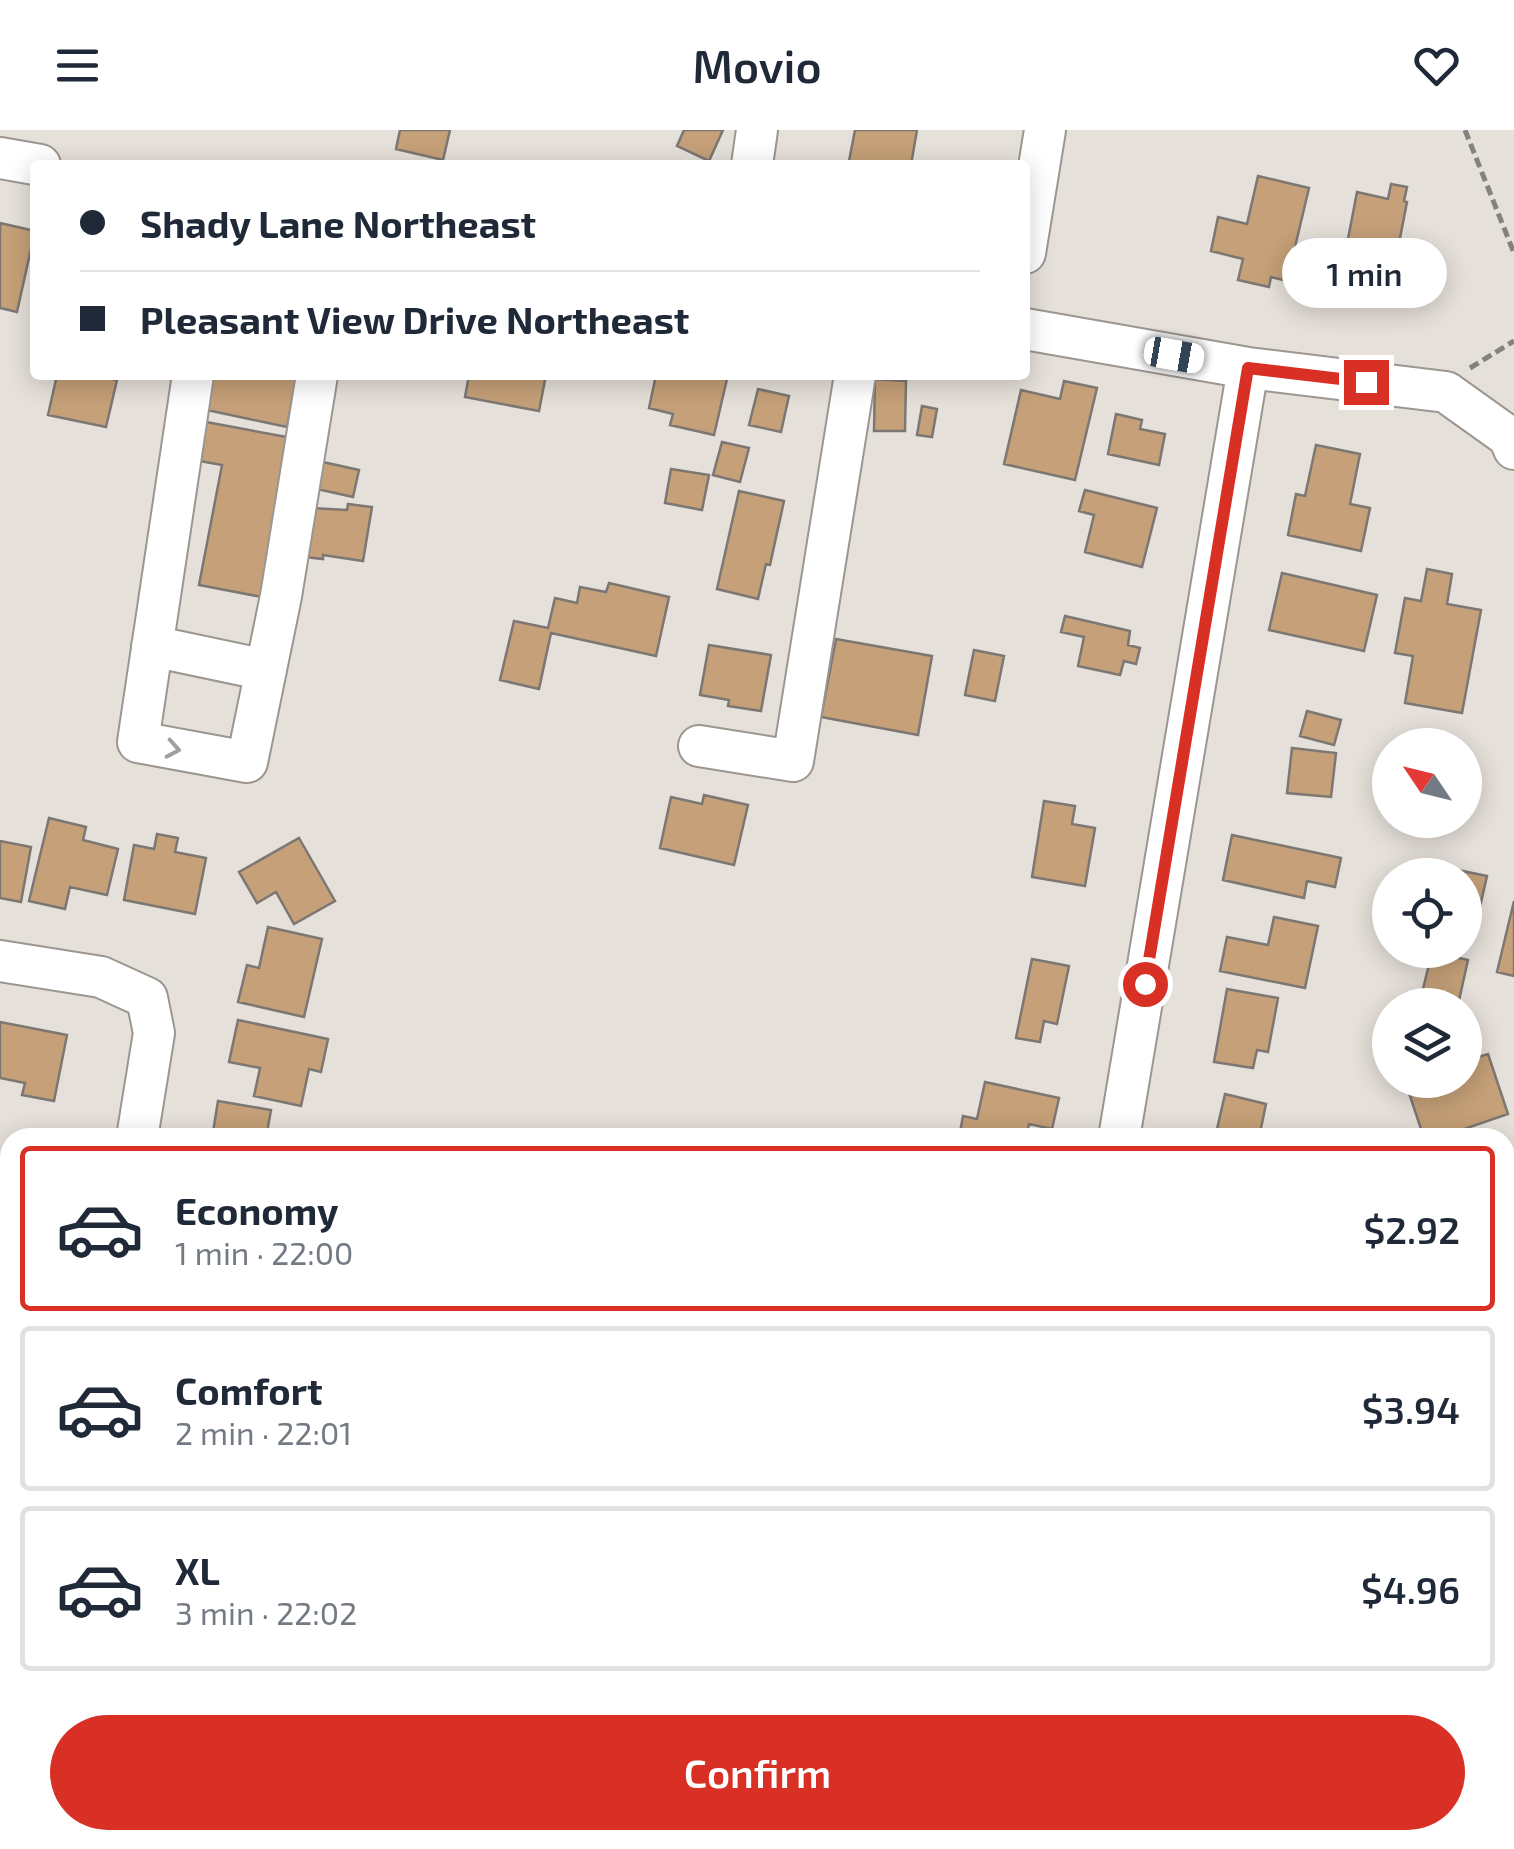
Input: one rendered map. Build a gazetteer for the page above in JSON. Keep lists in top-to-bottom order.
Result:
{
  "north": "top left",
  "page": {
    "header": "Movio",
    "banner": ["Shady Lane Northeast", "Pleasant View Drive Northeast"],
    "bubble": "1 min",
    "list": [
      {
        "name": "Economy",
        "note": "1 min · 22:00",
        "value": "$2.92"
      },
      {
        "name": "Comfort",
        "note": "2 min · 22:01",
        "value": "$3.94"
      },
      {
        "name": "XL",
        "note": "3 min · 22:02",
        "value": "$4.96"
      }
    ],
    "buttons": "Confirm"
  }
}
